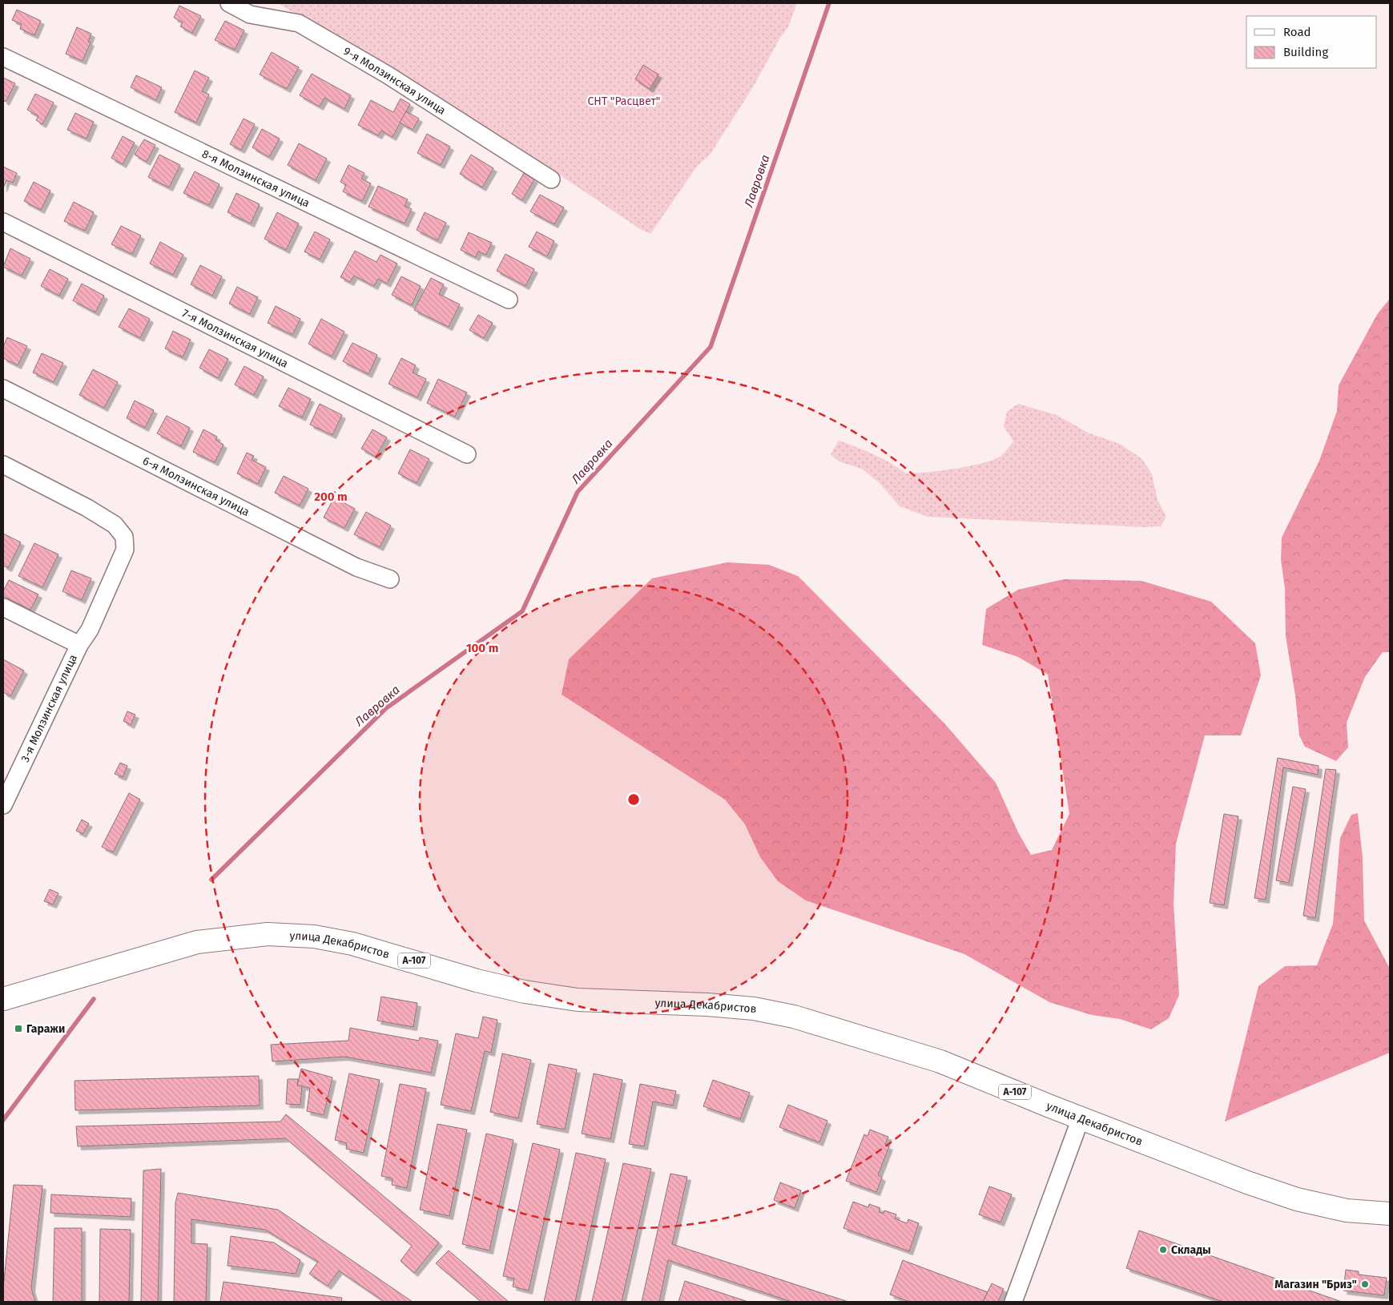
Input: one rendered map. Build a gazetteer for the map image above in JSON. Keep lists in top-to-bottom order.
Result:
{
  "streets": {
    "highway": ["улица Декабристов", "А-107"],
    "street": [
      "9-я Молзинская улица",
      "8-я Молзинская улица",
      "7-я Молзинская улица",
      "6-я Молзинская улица",
      "3-я Молзинская улица"
    ]
  },
  "water": ["Лавровка"],
  "parks": ["СНТ \"Расцвет\""],
  "places": {
    "transit": ["Гаражи"],
    "other": ["Склады", "Магазин \"Бриз\""]
  },
  "legend": ["Road", "Building"],
  "rings": ["200 m", "100 m"]
}
